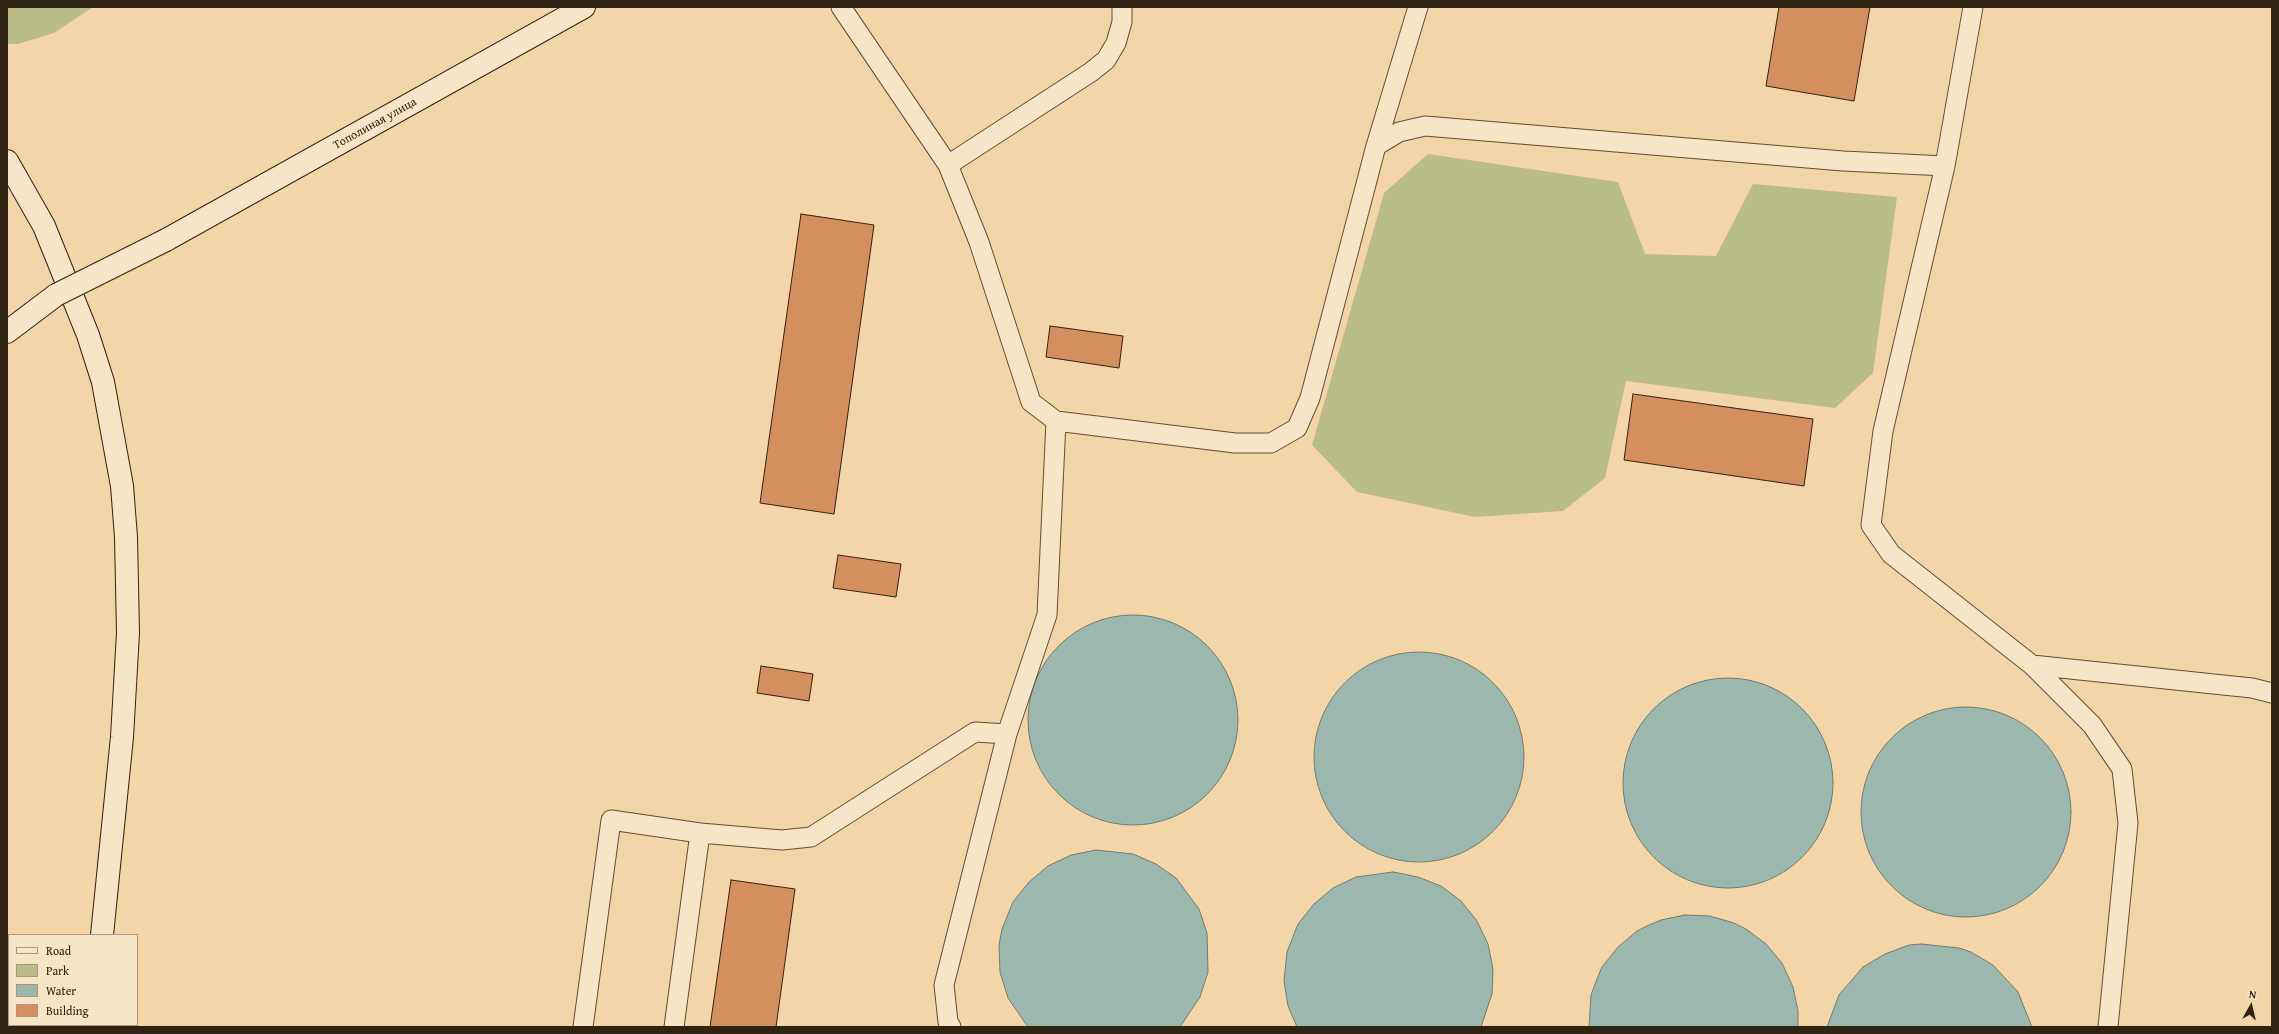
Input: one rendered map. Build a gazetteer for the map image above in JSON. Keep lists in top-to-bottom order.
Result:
{
  "streets": {
    "street": ["Тополиная улица"]
  },
  "legend": [
    "Road",
    "Park",
    "Water",
    "Building"
  ],
  "north": "top"
}
